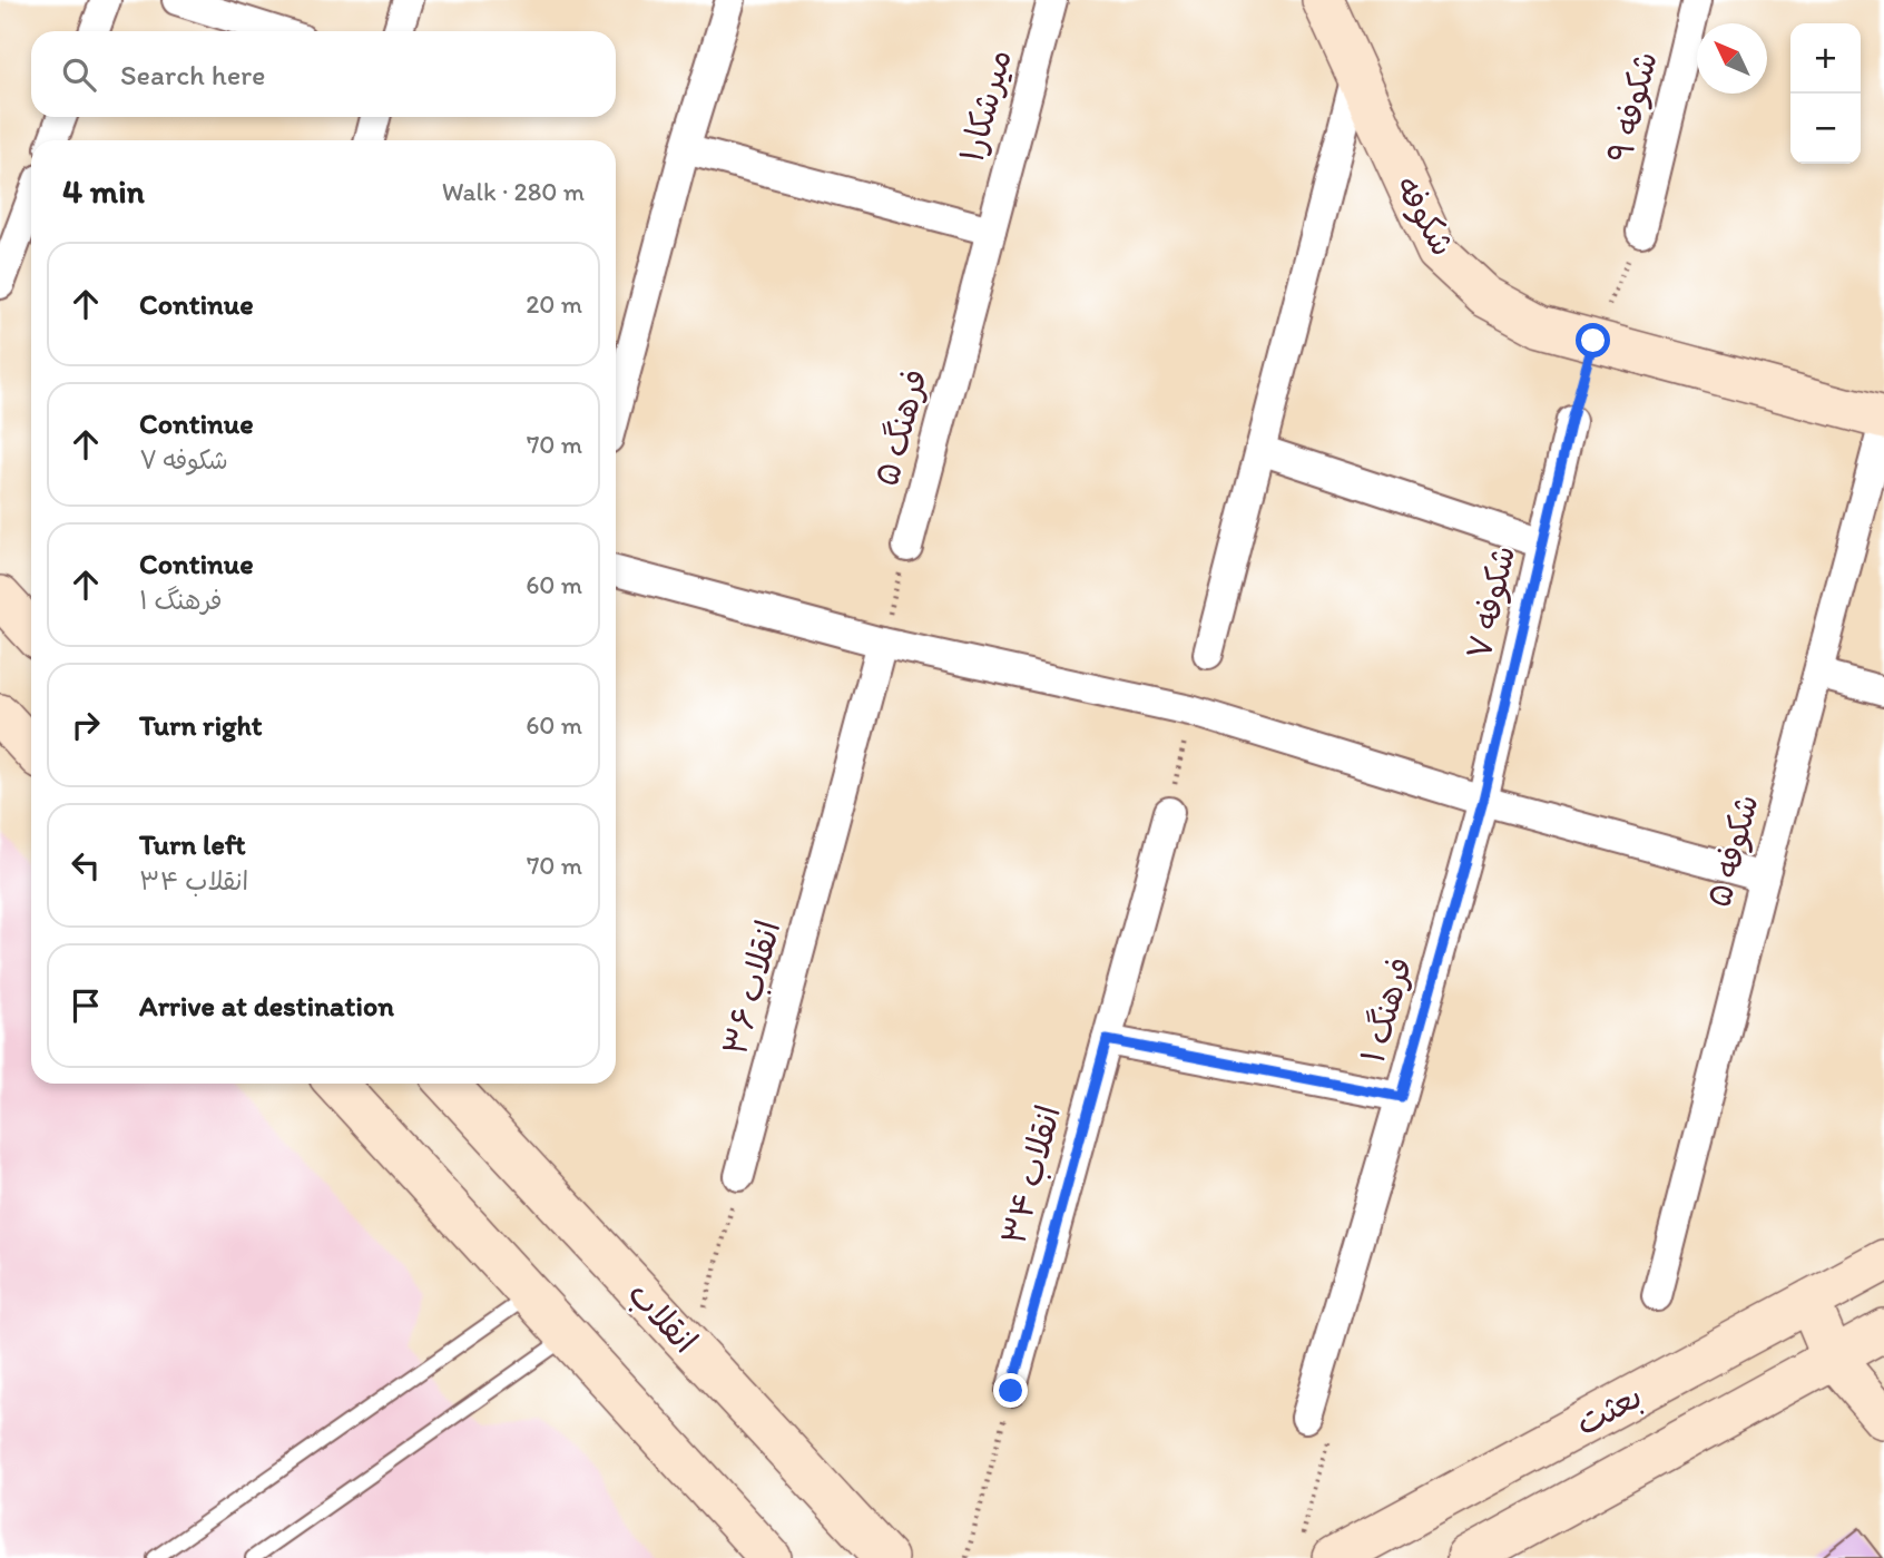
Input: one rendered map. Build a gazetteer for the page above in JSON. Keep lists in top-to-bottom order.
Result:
{
  "streets": {
    "main road": ["شکوفه", "انقلاب", "بعثت"],
    "street": [
      "میرشکار۱",
      "شکوفه ۹",
      "فرهنگ ۵",
      "شکوفه ۷",
      "شکوفه ۵",
      "انقلاب ۳۶",
      "فرهنگ ۱",
      "انقلاب ۳۴"
    ]
  },
  "crossings": [
    ["میرشکار۱", "فرهنگ ۵"],
    ["شکوفه", "شکوفه ۵"],
    ["شکوفه ۷", "فرهنگ ۱"]
  ],
  "north": "top left",
  "page": {
    "map_buttons": ["+", "−"],
    "search": "Search here",
    "heading": ["4 min", "Walk · 280 m"],
    "list": [
      ["Continue", "20 m"],
      ["Continue", "شکوفه ۷", "70 m"],
      ["Continue", "فرهنگ ۱", "60 m"],
      ["Turn right", "60 m"],
      ["Turn left", "انقلاب ۳۴", "70 m"],
      "Arrive at destination"
    ]
  }
}
